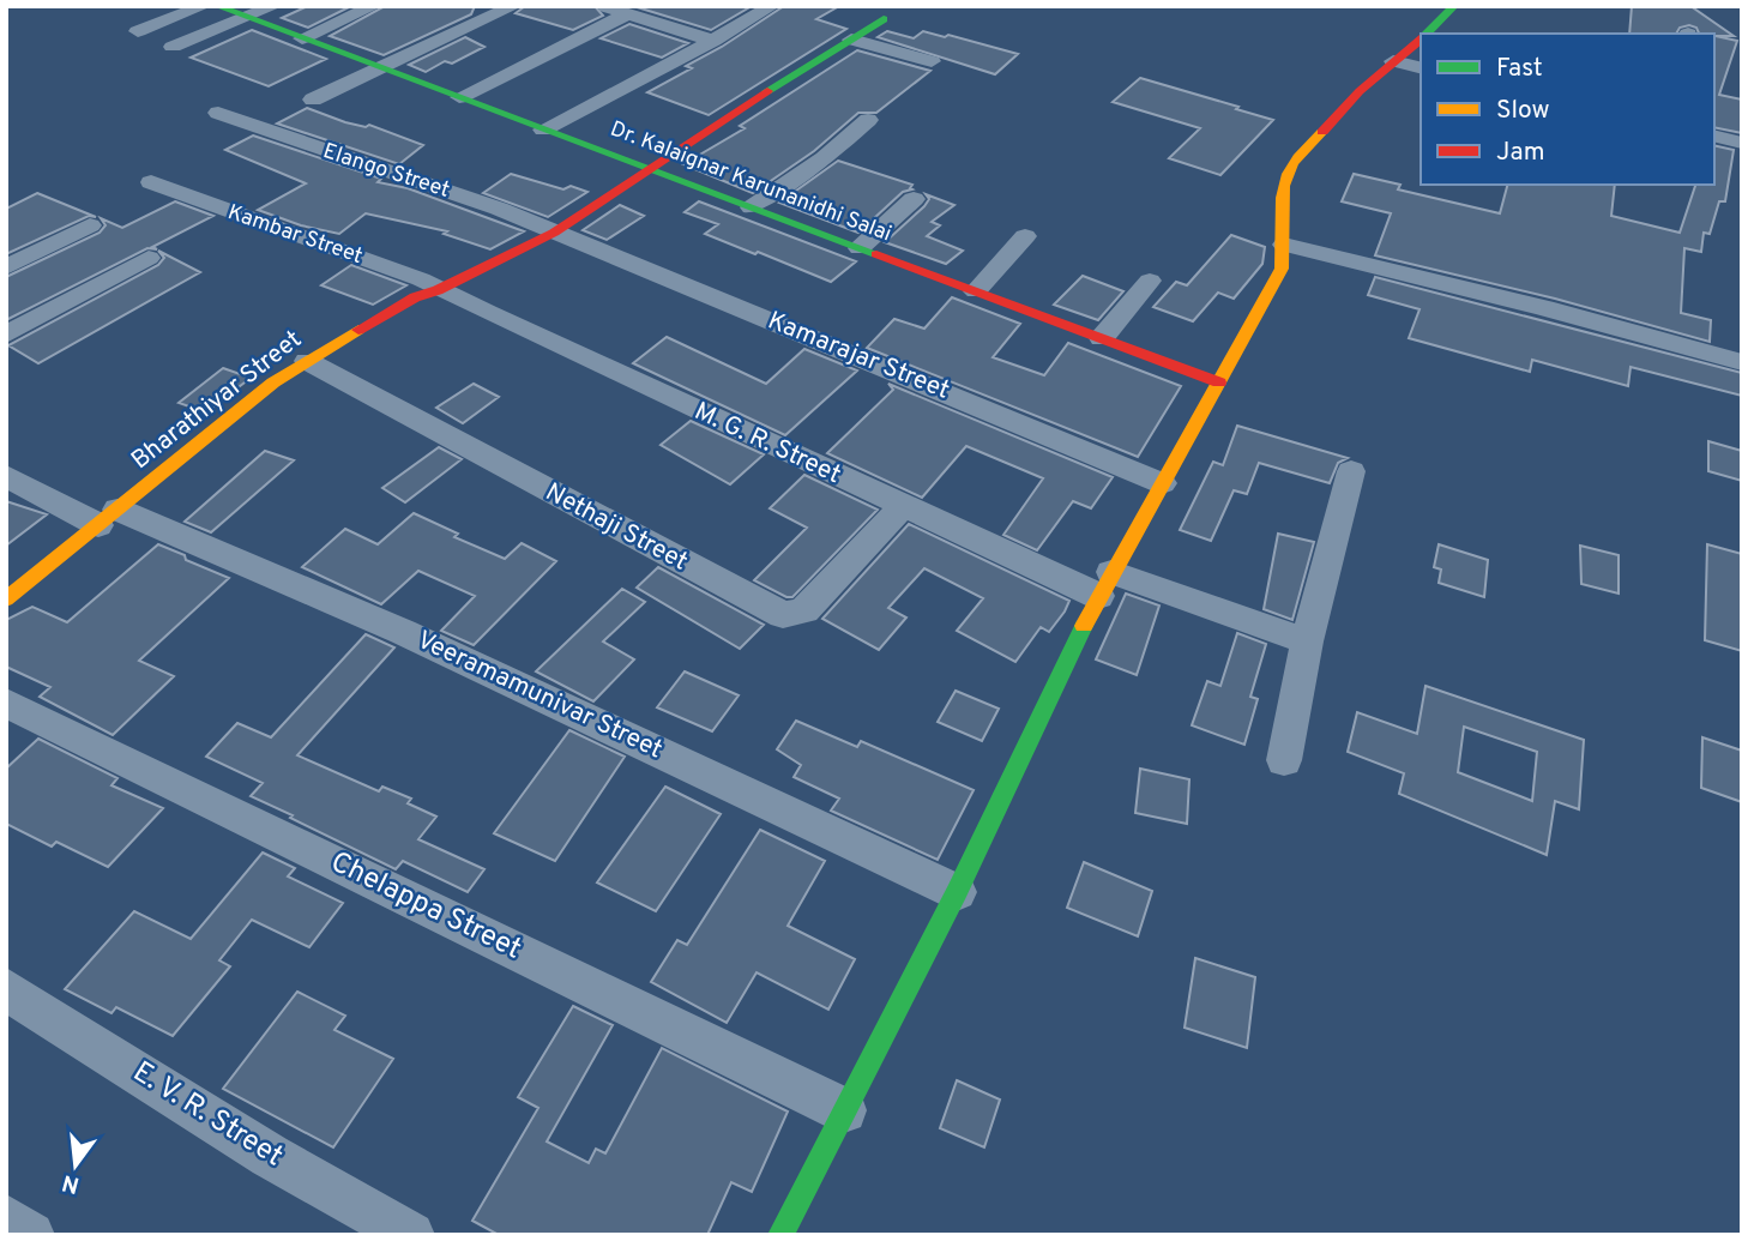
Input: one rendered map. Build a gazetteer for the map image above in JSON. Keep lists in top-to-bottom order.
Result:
{
  "streets": {
    "street": [
      "Elango Street",
      "Dr. Kalaignar Karunanidhi Salai",
      "Kambar Street",
      "Kamarajar Street",
      "Bharathiyar Street",
      "M. G. R. Street",
      "Nethaji Street",
      "Veeramamunivar Street",
      "Chelappa Street",
      "E. V. R. Street"
    ]
  },
  "crossings": [
    ["Elango Street", "Kamarajar Street"],
    ["Elango Street", "Bharathiyar Street"],
    ["Dr. Kalaignar Karunanidhi Salai", "Bharathiyar Street"],
    ["Kambar Street", "Bharathiyar Street"],
    ["Kambar Street", "M. G. R. Street"],
    ["Kamarajar Street", "Bharathiyar Street"],
    ["Bharathiyar Street", "M. G. R. Street"],
    ["Bharathiyar Street", "Nethaji Street"],
    ["Bharathiyar Street", "Veeramamunivar Street"],
    ["M. G. R. Street", "Nethaji Street"]
  ],
  "legend": ["Fast", "Slow", "Jam"],
  "north": "bottom"
}
